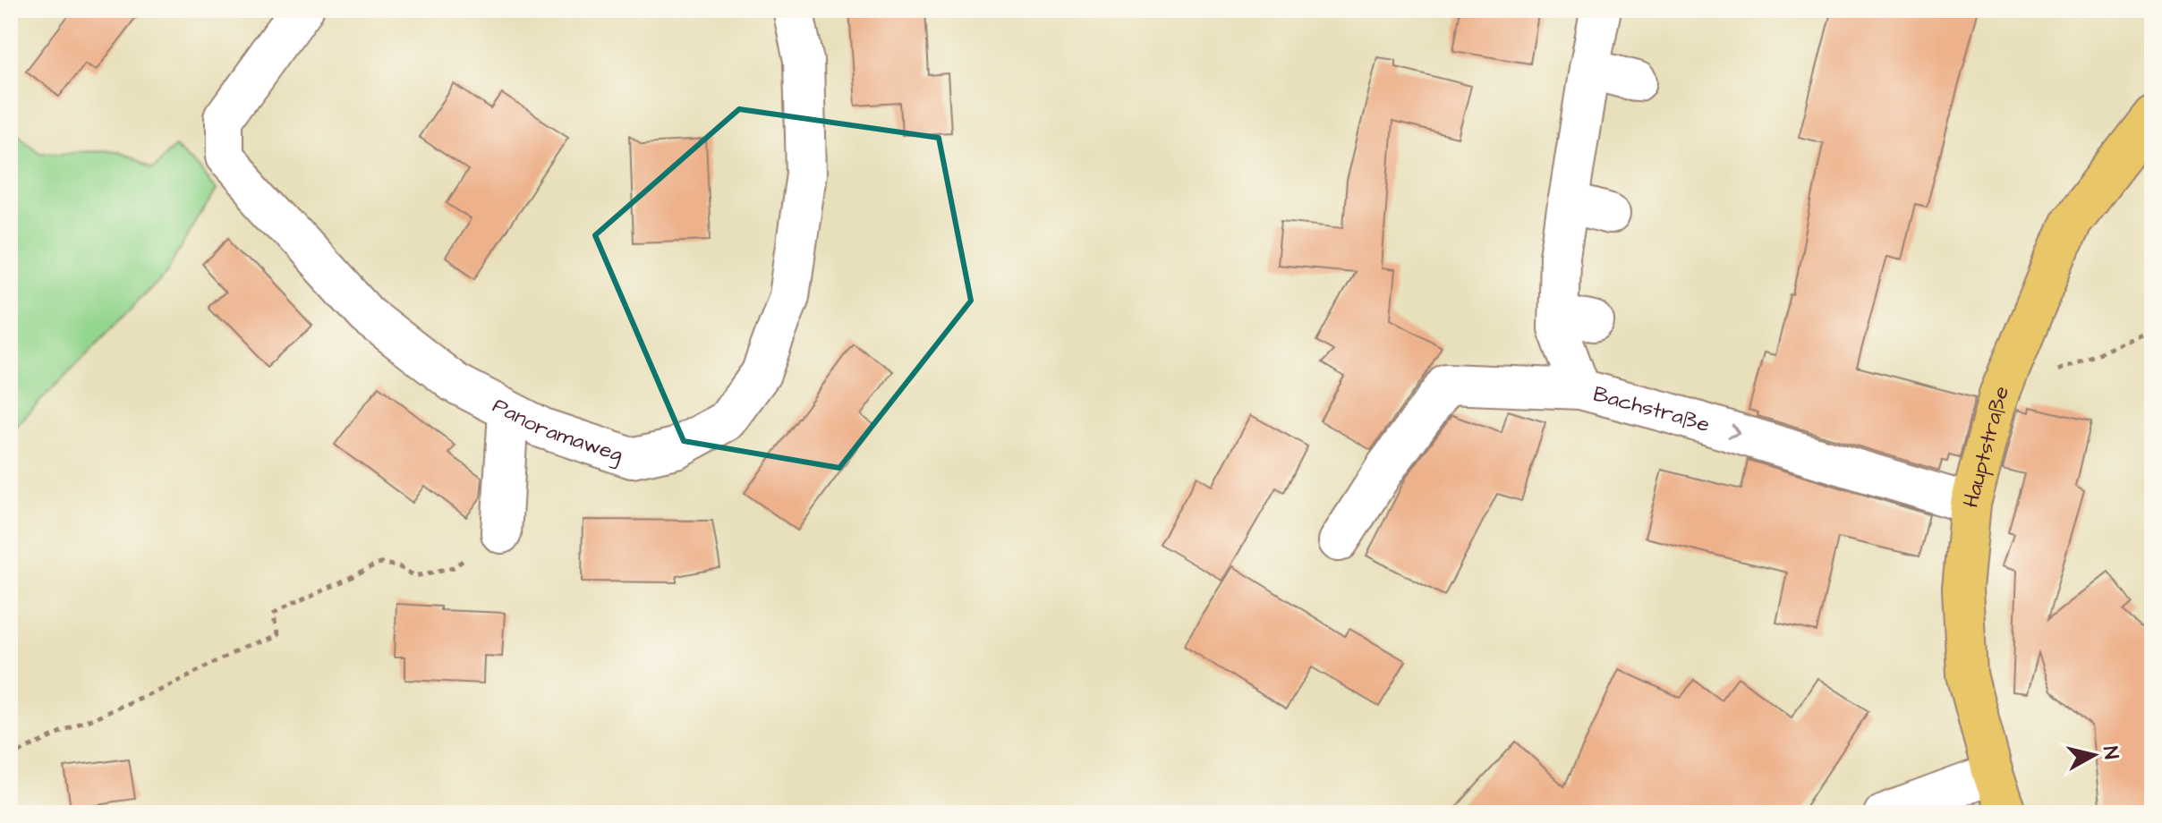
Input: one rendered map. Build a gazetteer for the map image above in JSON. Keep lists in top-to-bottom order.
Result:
{
  "streets": {
    "main road": ["Hauptstraße"],
    "street": ["Bachstraße", "Panoramaweg"]
  },
  "crossings": [
    ["Bachstraße", "Hauptstraße"]
  ],
  "one_way": ["Bachstraße"],
  "north": "right"
}
